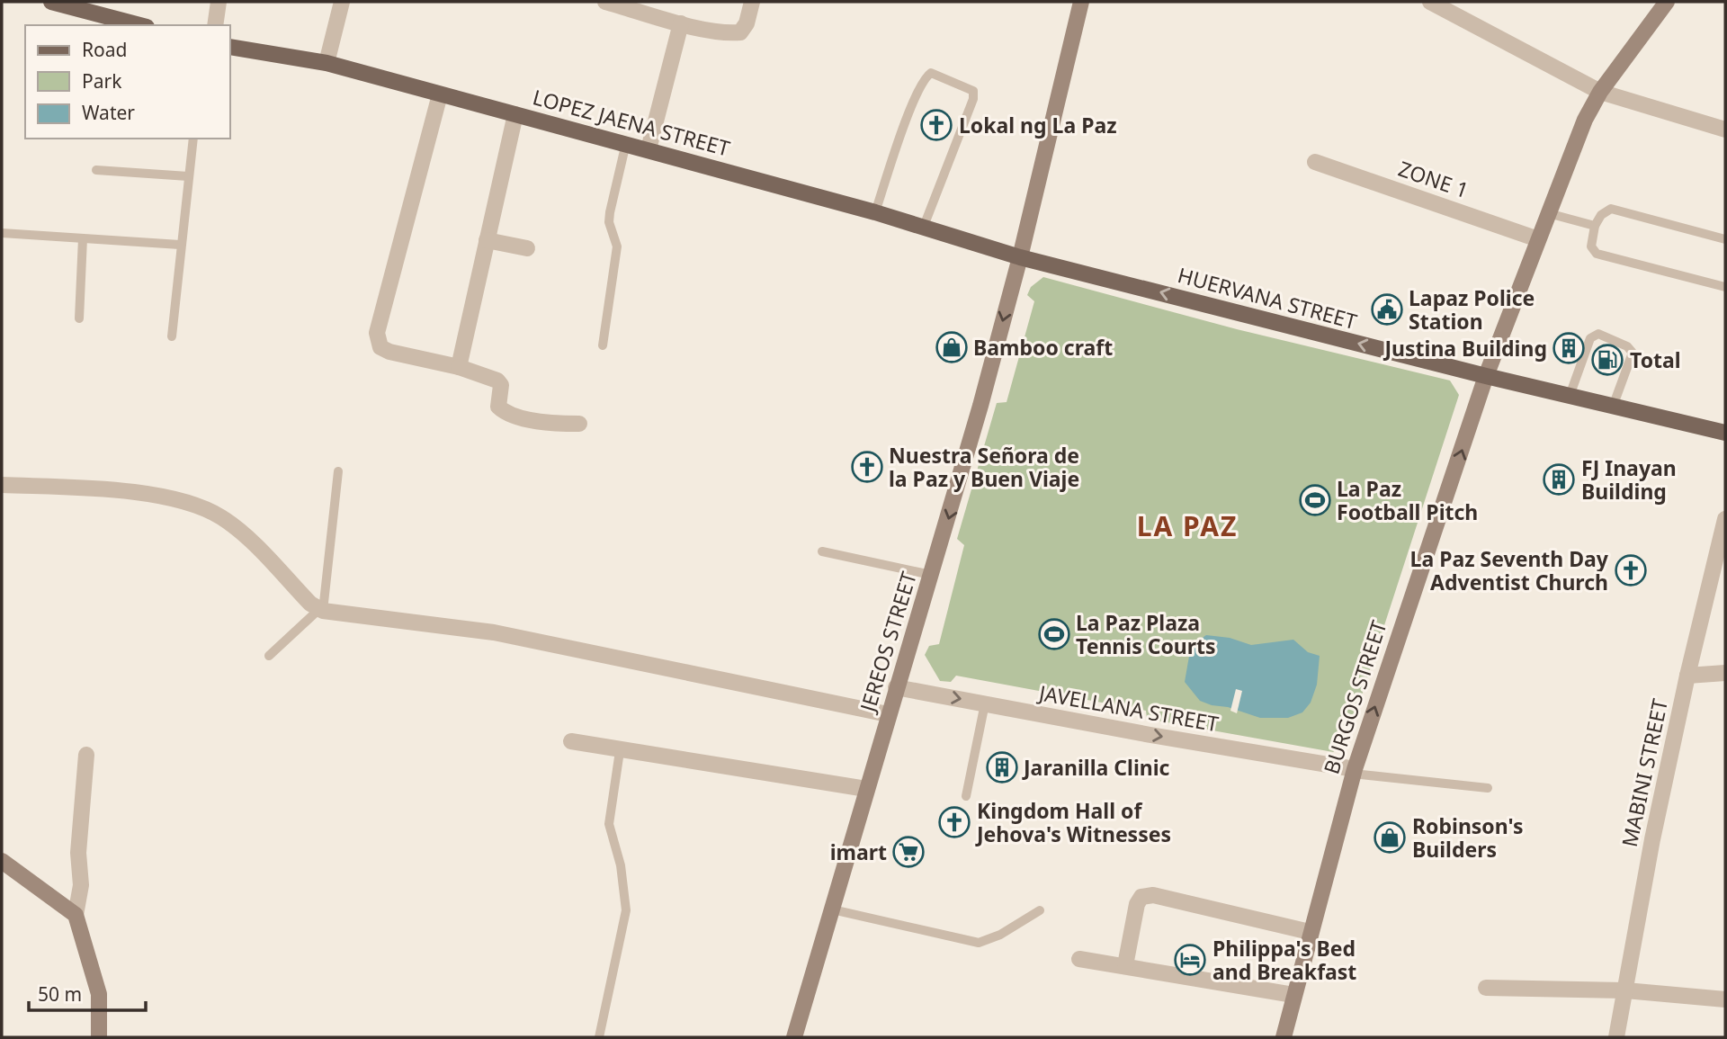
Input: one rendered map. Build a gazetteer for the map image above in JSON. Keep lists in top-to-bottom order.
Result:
{
  "streets": {
    "main road": ["LOPEZ JAENA STREET", "HUERVANA STREET"],
    "street": [
      "ZONE 1",
      "JEREOS STREET",
      "BURGOS STREET",
      "JAVELLANA STREET",
      "MABINI STREET"
    ]
  },
  "crossings": [
    ["LOPEZ JAENA STREET", "HUERVANA STREET"],
    ["LOPEZ JAENA STREET", "JEREOS STREET"],
    ["ZONE 1", "BURGOS STREET"],
    ["HUERVANA STREET", "JEREOS STREET"],
    ["HUERVANA STREET", "BURGOS STREET"],
    ["JEREOS STREET", "JAVELLANA STREET"],
    ["BURGOS STREET", "JAVELLANA STREET"]
  ],
  "one_way": ["HUERVANA STREET", "BURGOS STREET", "JAVELLANA STREET"],
  "districts": ["LA PAZ"],
  "places": {
    "church": [
      "Lokal ng La Paz",
      "Nuestra Señora de la Paz y Buen Viaje",
      "La Paz Seventh Day Adventist Church",
      "Kingdom Hall of Jehova's Witnesses"
    ],
    "public building": ["Lapaz Police Station"],
    "shop": ["Bamboo craft", "Robinson's Builders"],
    "building": ["Justina Building", "FJ Inayan Building", "Jaranilla Clinic"],
    "fuel station": ["Total"],
    "sports": ["La Paz Football Pitch", "La Paz Plaza Tennis Courts"],
    "supermarket": ["imart"],
    "hotel": ["Philippa's Bed and Breakfast"]
  },
  "legend": ["Road", "Park", "Water"],
  "scale_bar": "50 m"
}
